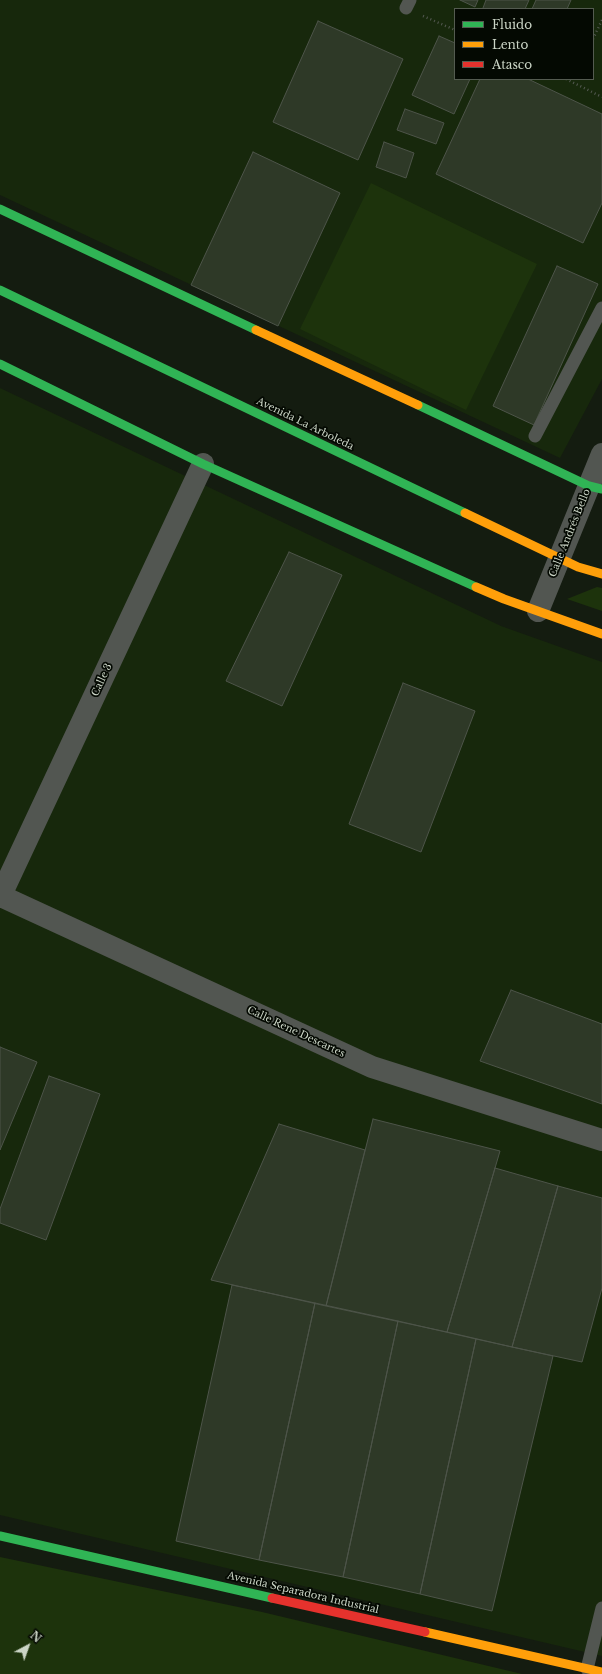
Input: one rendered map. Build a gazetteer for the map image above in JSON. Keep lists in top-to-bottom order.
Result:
{
  "streets": {
    "street": [
      "Avenida La Arboleda",
      "Calle Andrés Bello",
      "Calle 3",
      "Calle Rene Descartes",
      "Avenida Separadora Industrial"
    ]
  },
  "crossings": [
    ["Avenida La Arboleda", "Calle Andrés Bello"],
    ["Calle 3", "Calle Rene Descartes"]
  ],
  "legend": ["Fluido", "Lento", "Atasco"],
  "north": "top right"
}
